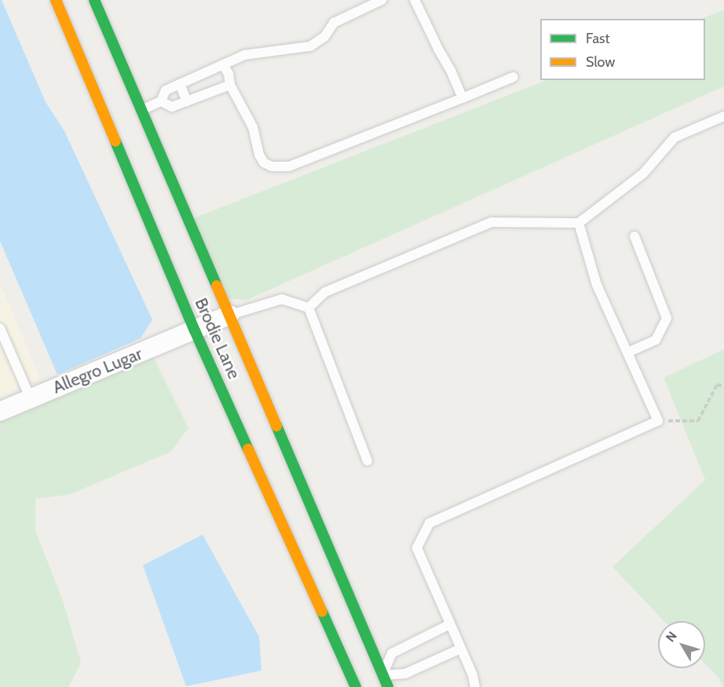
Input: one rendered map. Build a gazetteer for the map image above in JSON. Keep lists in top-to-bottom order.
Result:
{
  "streets": {
    "main road": ["Brodie Lane"],
    "street": ["Allegro Lugar"]
  },
  "crossings": [
    ["Brodie Lane", "Allegro Lugar"]
  ],
  "legend": ["Fast", "Slow"],
  "north": "top left"
}
